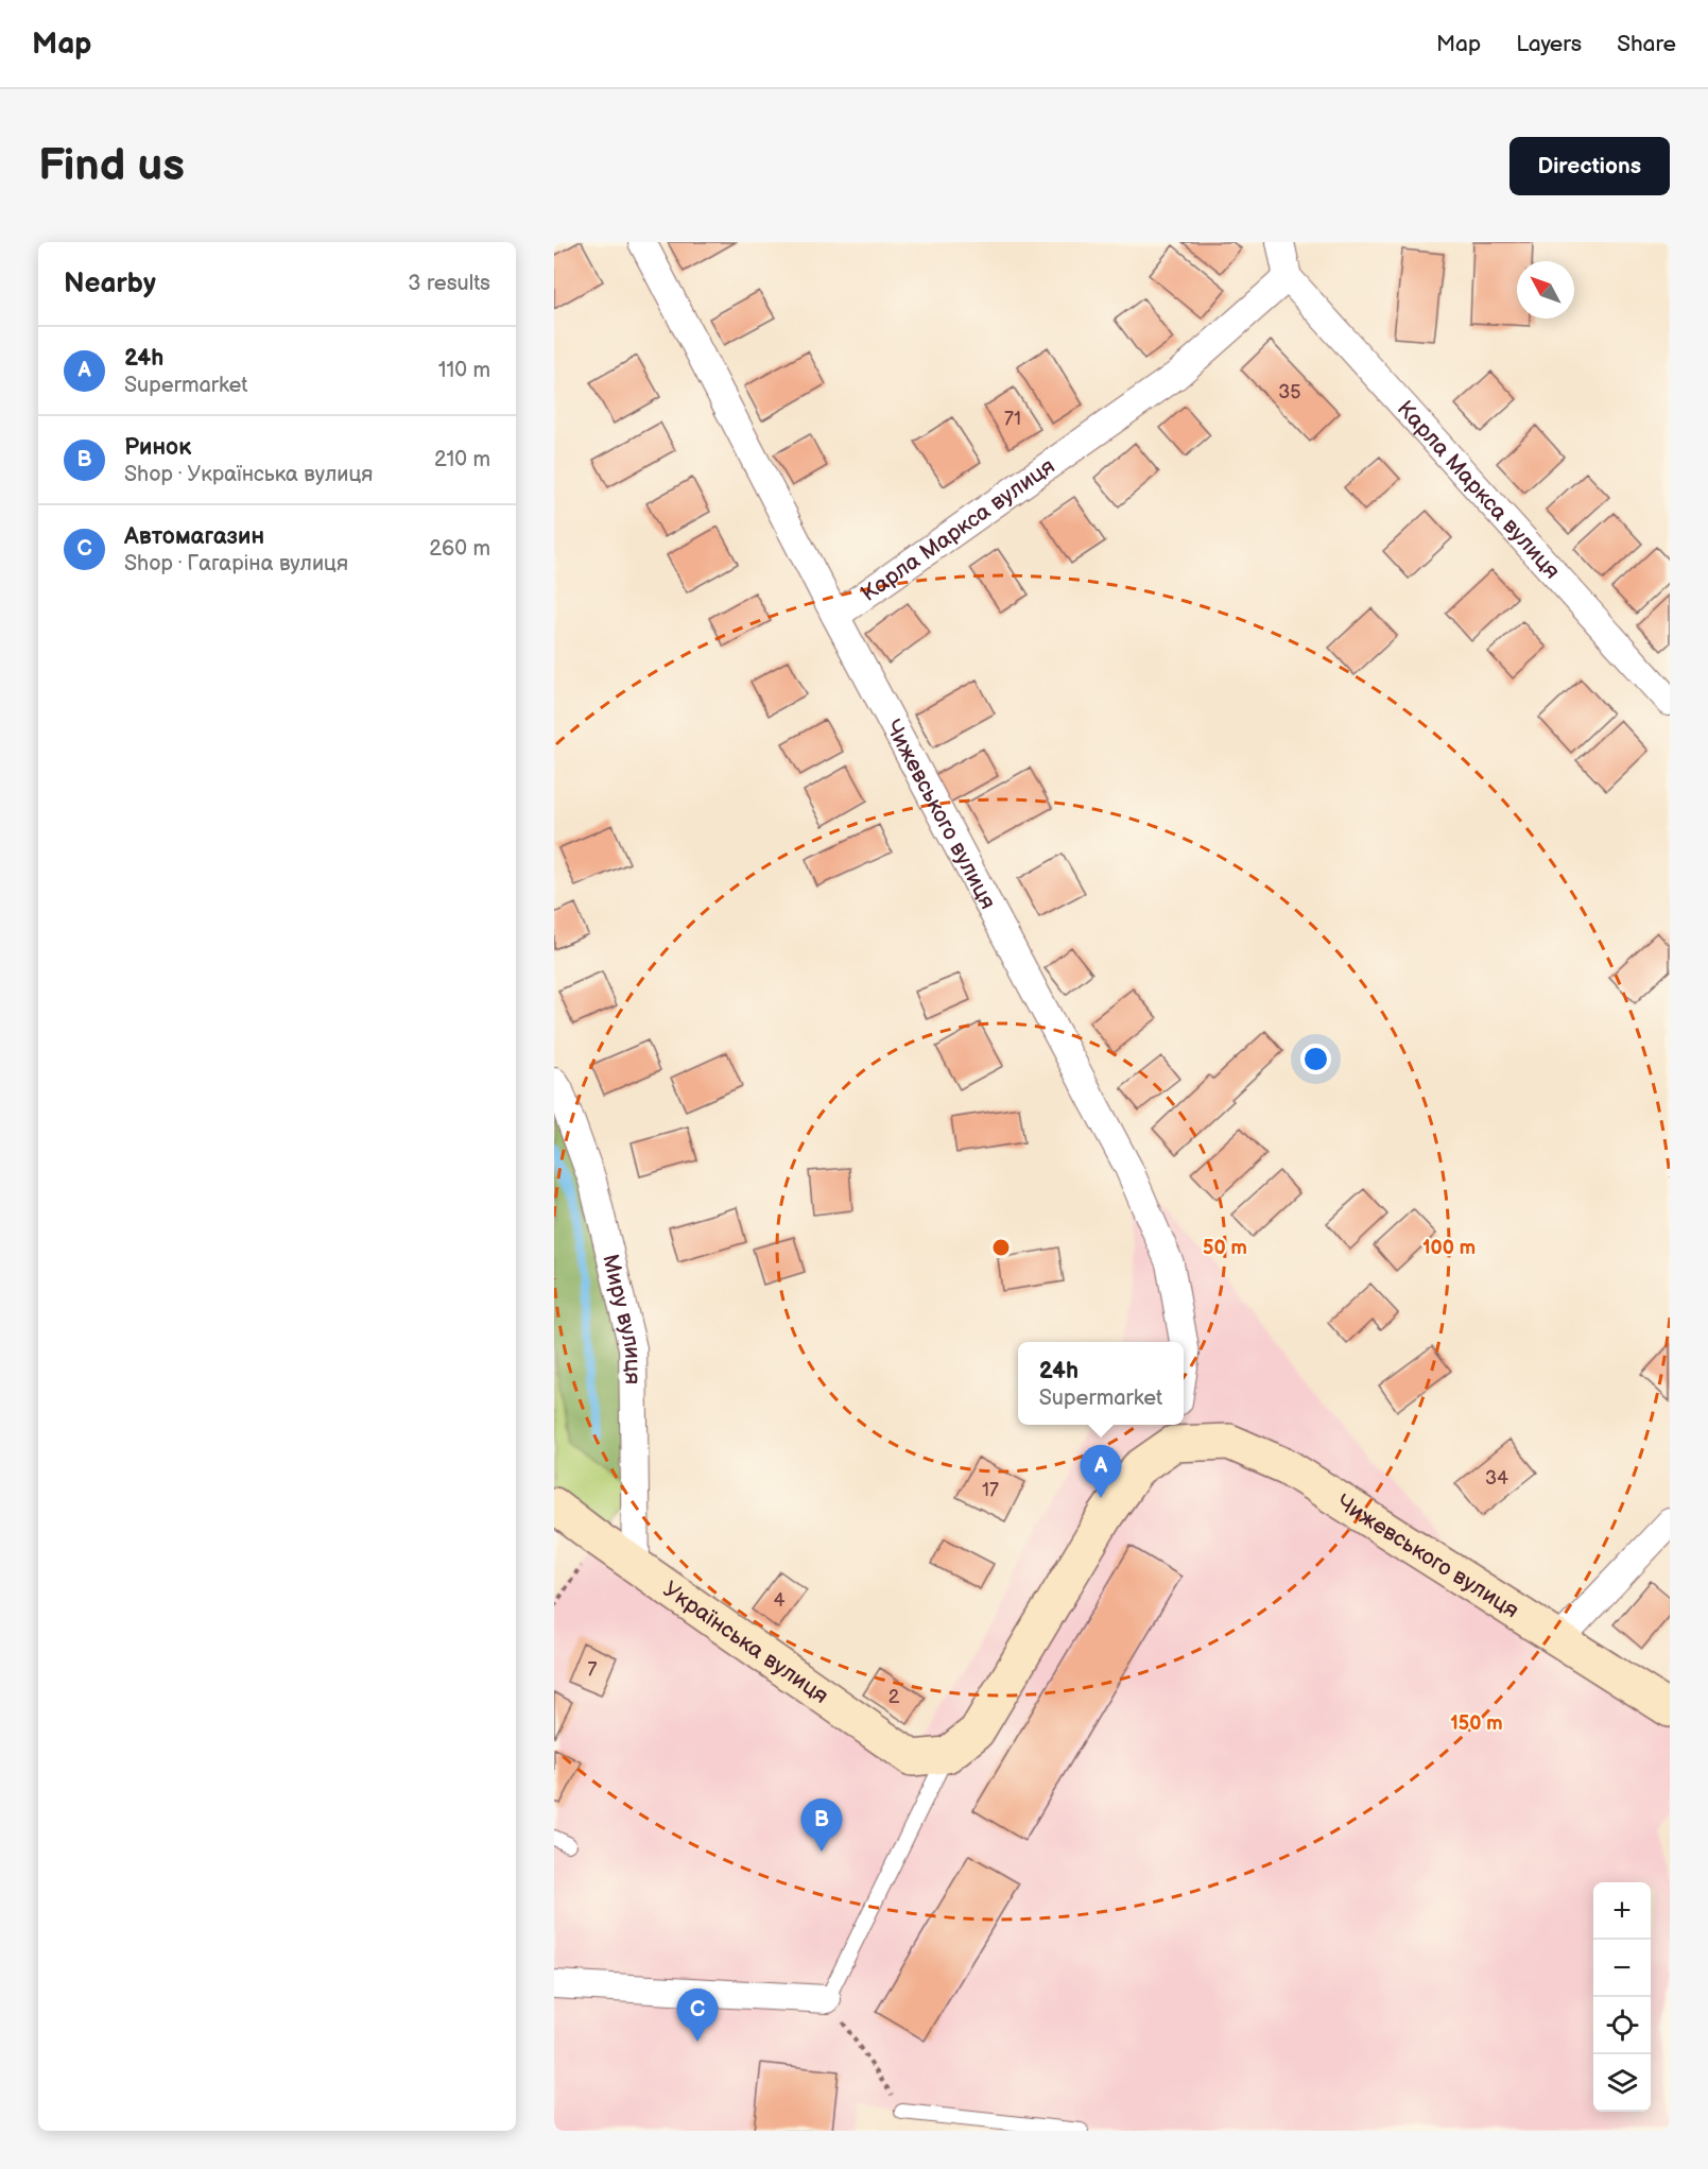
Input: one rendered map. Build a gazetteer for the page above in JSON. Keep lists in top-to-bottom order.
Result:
{
  "streets": {
    "street": [
      "Карла Маркса вулиця",
      "Чижевського вулиця",
      "Миру вулиця",
      "Українська вулиця"
    ]
  },
  "crossings": [
    ["Карла Маркса вулиця", "Чижевського вулиця"],
    ["Чижевського вулиця", "Українська вулиця"],
    ["Миру вулиця", "Українська вулиця"]
  ],
  "house_numbers": [
    "35",
    "71",
    "34",
    "17",
    "4",
    "7",
    "2"
  ],
  "north": "top left",
  "page": {
    "header": "Map",
    "nav": ["Map", "Layers", "Share"],
    "buttons": "Directions",
    "title": "Find us",
    "heading": ["Nearby", "3 results"],
    "list": [
      {
        "mark": "A",
        "name": "24h",
        "note": "Supermarket",
        "value": "110 m"
      },
      {
        "mark": "B",
        "name": "Ринок",
        "note": "Shop · Українська вулиця",
        "value": "210 m"
      },
      {
        "mark": "C",
        "name": "Автомагазин",
        "note": "Shop · Гагаріна вулиця",
        "value": "260 m"
      }
    ],
    "popup": ["24h", "Supermarket"],
    "pins": ["A", "B", "C"],
    "map_buttons": ["+", "−"]
  },
  "rings": ["50 m", "100 m", "150 m"]
}
